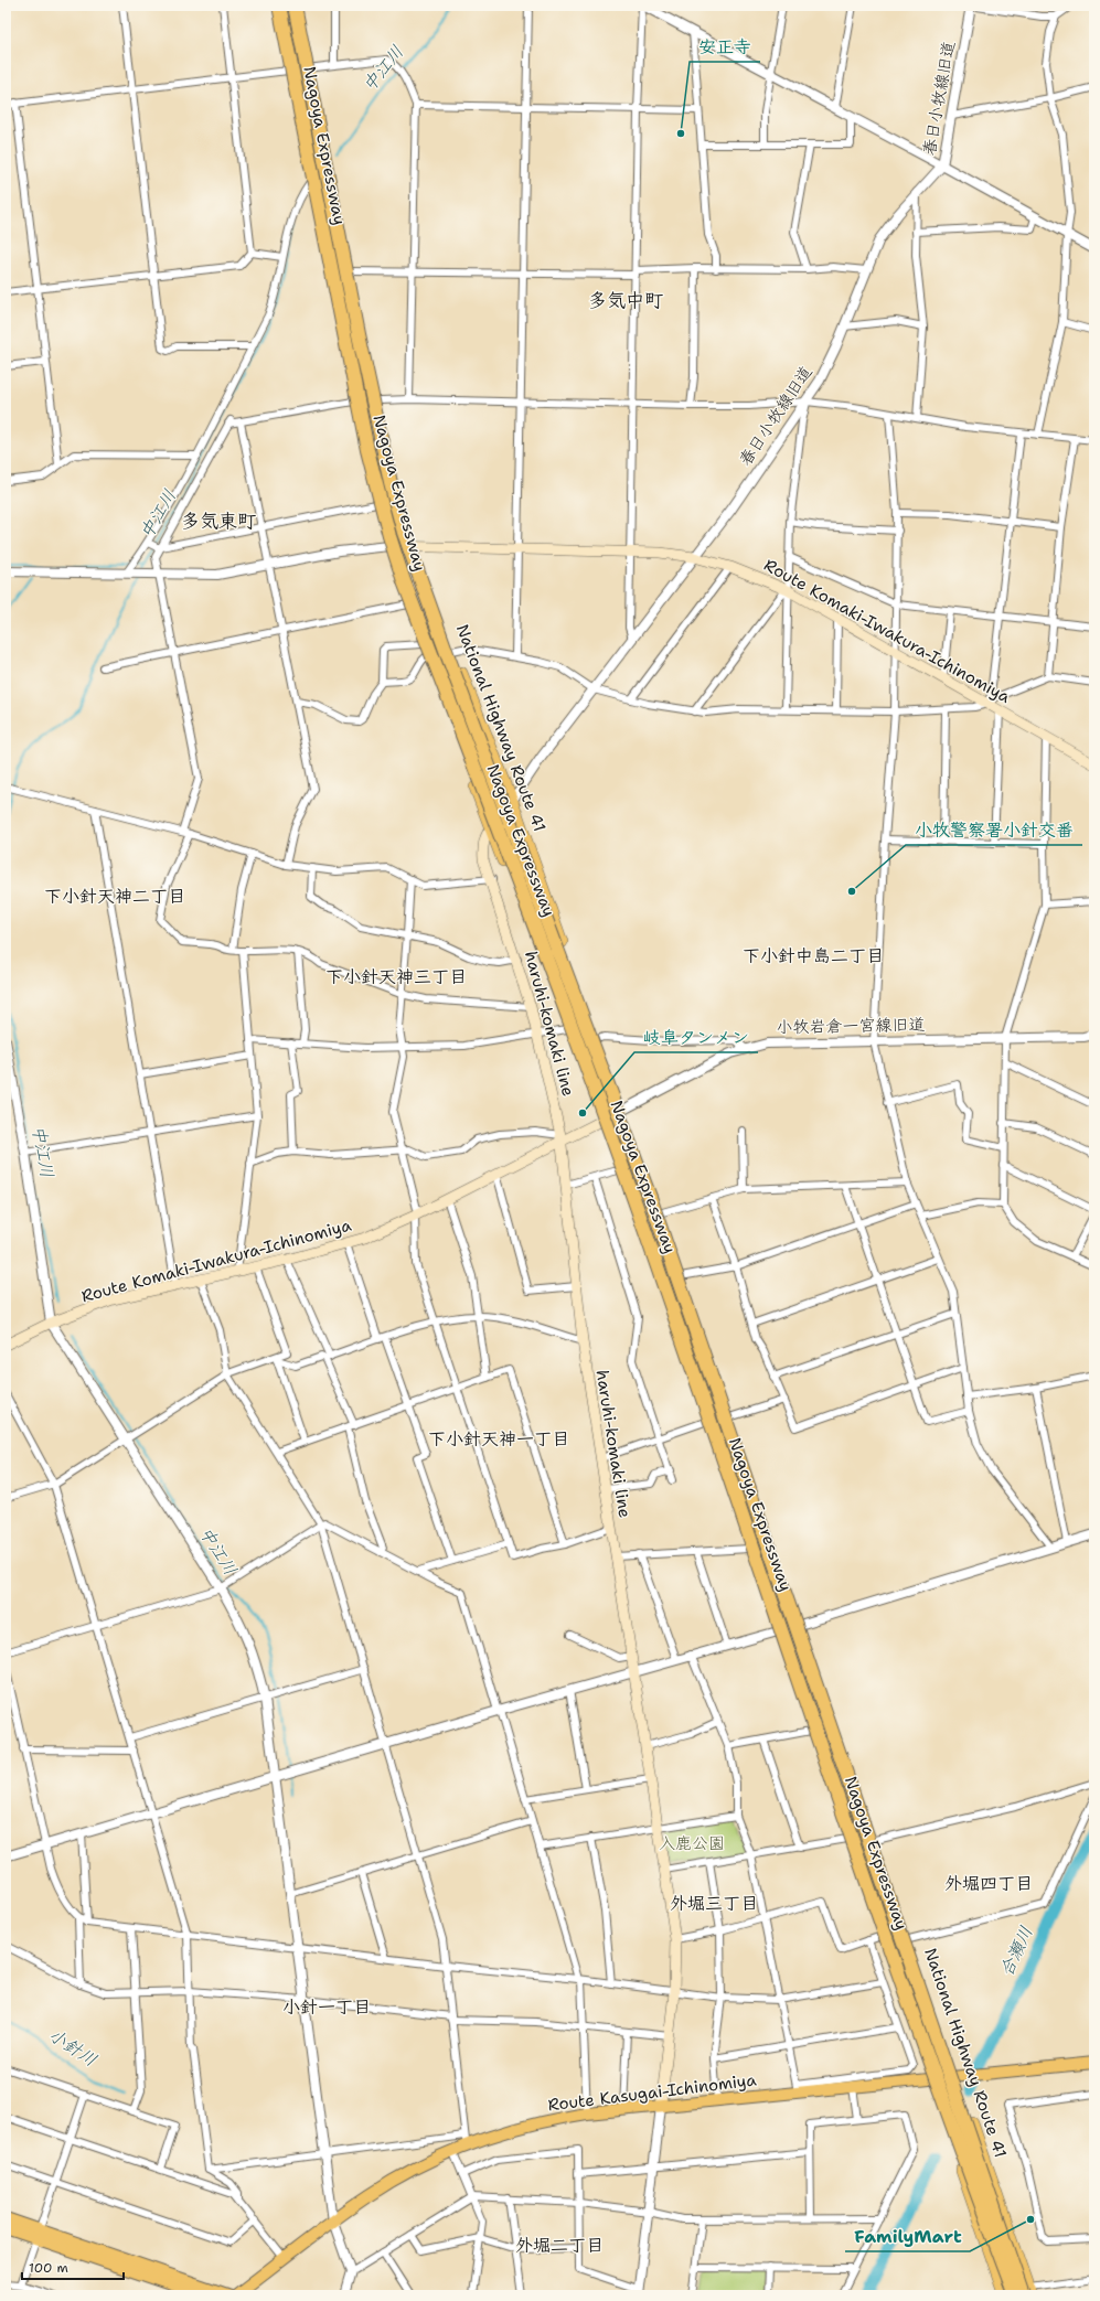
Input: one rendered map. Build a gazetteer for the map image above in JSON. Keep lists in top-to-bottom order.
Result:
{
  "streets": {
    "highway": ["Nagoya Expressway", "National Highway Route 41"],
    "main road": ["Route Komaki-Iwakura-Ichinomiya", "haruhi-komaki line", "Route Kasugai-Ichinomiya"],
    "street": ["春日小牧線旧道", "小牧岩倉一宮線旧道"]
  },
  "crossings": [
    ["春日小牧線旧道", "Nagoya Expressway"],
    ["春日小牧線旧道", "Route Komaki-Iwakura-Ichinomiya"],
    ["春日小牧線旧道", "National Highway Route 41"],
    ["春日小牧線旧道", "haruhi-komaki line"],
    ["Nagoya Expressway", "National Highway Route 41"],
    ["Nagoya Expressway", "haruhi-komaki line"],
    ["Route Komaki-Iwakura-Ichinomiya", "National Highway Route 41"],
    ["Route Komaki-Iwakura-Ichinomiya", "haruhi-komaki line"],
    ["Route Komaki-Iwakura-Ichinomiya", "小牧岩倉一宮線旧道"],
    ["National Highway Route 41", "haruhi-komaki line"],
    ["National Highway Route 41", "小牧岩倉一宮線旧道"],
    ["National Highway Route 41", "Route Kasugai-Ichinomiya"],
    ["haruhi-komaki line", "Route Kasugai-Ichinomiya"]
  ],
  "districts": [
    "多気中町",
    "多気東町",
    "下小針天神二丁目",
    "下小針中島二丁目",
    "下小針天神三丁目",
    "下小針天神一丁目",
    "外堀四丁目",
    "外堀三丁目",
    "小針一丁目",
    "外堀二丁目"
  ],
  "water": ["中江川", "合瀬川", "小針川"],
  "parks": ["入鹿公園"],
  "places": [
    "安正寺",
    "小牧警察署小針交番",
    "岐阜タンメン",
    "FamilyMart"
  ],
  "scale_bar": "100 m"
}
